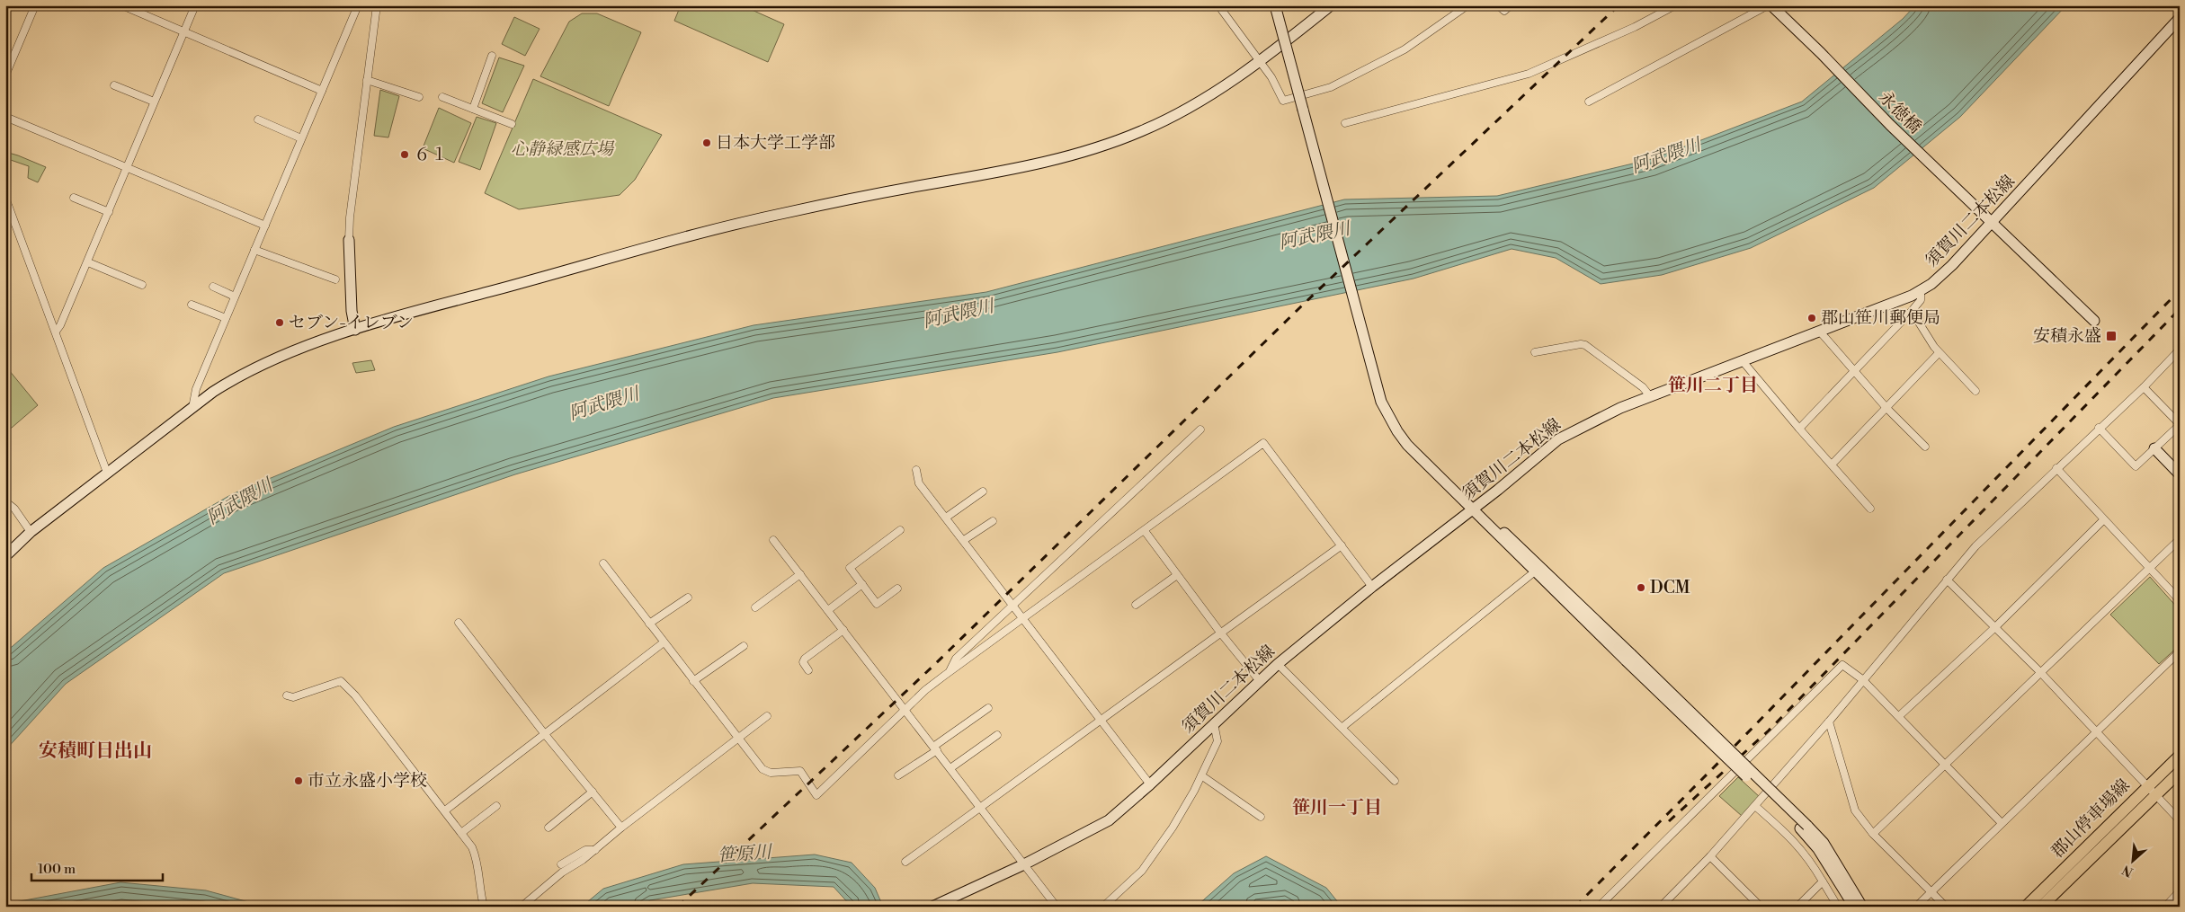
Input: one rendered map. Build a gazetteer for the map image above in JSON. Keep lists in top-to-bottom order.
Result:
{
  "streets": {
    "main road": ["郡山停車場線"],
    "street": ["永徳橋", "須賀川二本松線"]
  },
  "crossings": [
    ["永徳橋", "須賀川二本松線"]
  ],
  "districts": ["笹川二丁目", "安積町日出山", "笹川一丁目"],
  "water": ["阿武隈川", "笹原川"],
  "parks": ["心静緑感広場"],
  "places": {
    "other": [
      "日本大学工学部",
      "６１",
      "郡山笹川郵便局",
      "セブン-イレブン",
      "DCM",
      "市立永盛小学校"
    ],
    "transit": ["安積永盛"]
  },
  "scale_bar": "100 m",
  "north": "bottom left"
}
